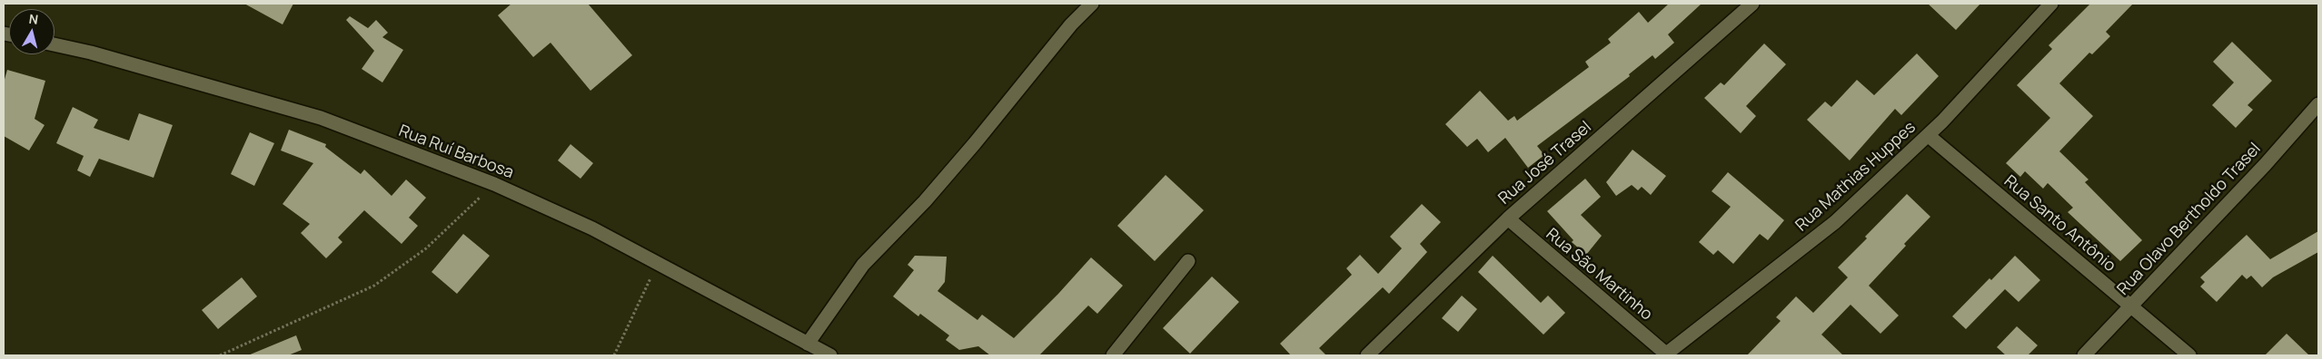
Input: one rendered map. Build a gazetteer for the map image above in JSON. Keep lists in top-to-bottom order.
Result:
{
  "streets": {
    "street": [
      "Rua Ruí Barbosa",
      "Rua José Trasel",
      "Rua Mathias Huppes",
      "Rua Olavo Bertholdo Trasel",
      "Rua Santo Antônio",
      "Rua São Martinho"
    ]
  },
  "crossings": [
    ["Rua José Trasel", "Rua São Martinho"],
    ["Rua Mathias Huppes", "Rua Santo Antônio"],
    ["Rua Mathias Huppes", "Rua São Martinho"],
    ["Rua Olavo Bertholdo Trasel", "Rua Santo Antônio"]
  ],
  "north": "top"
}
